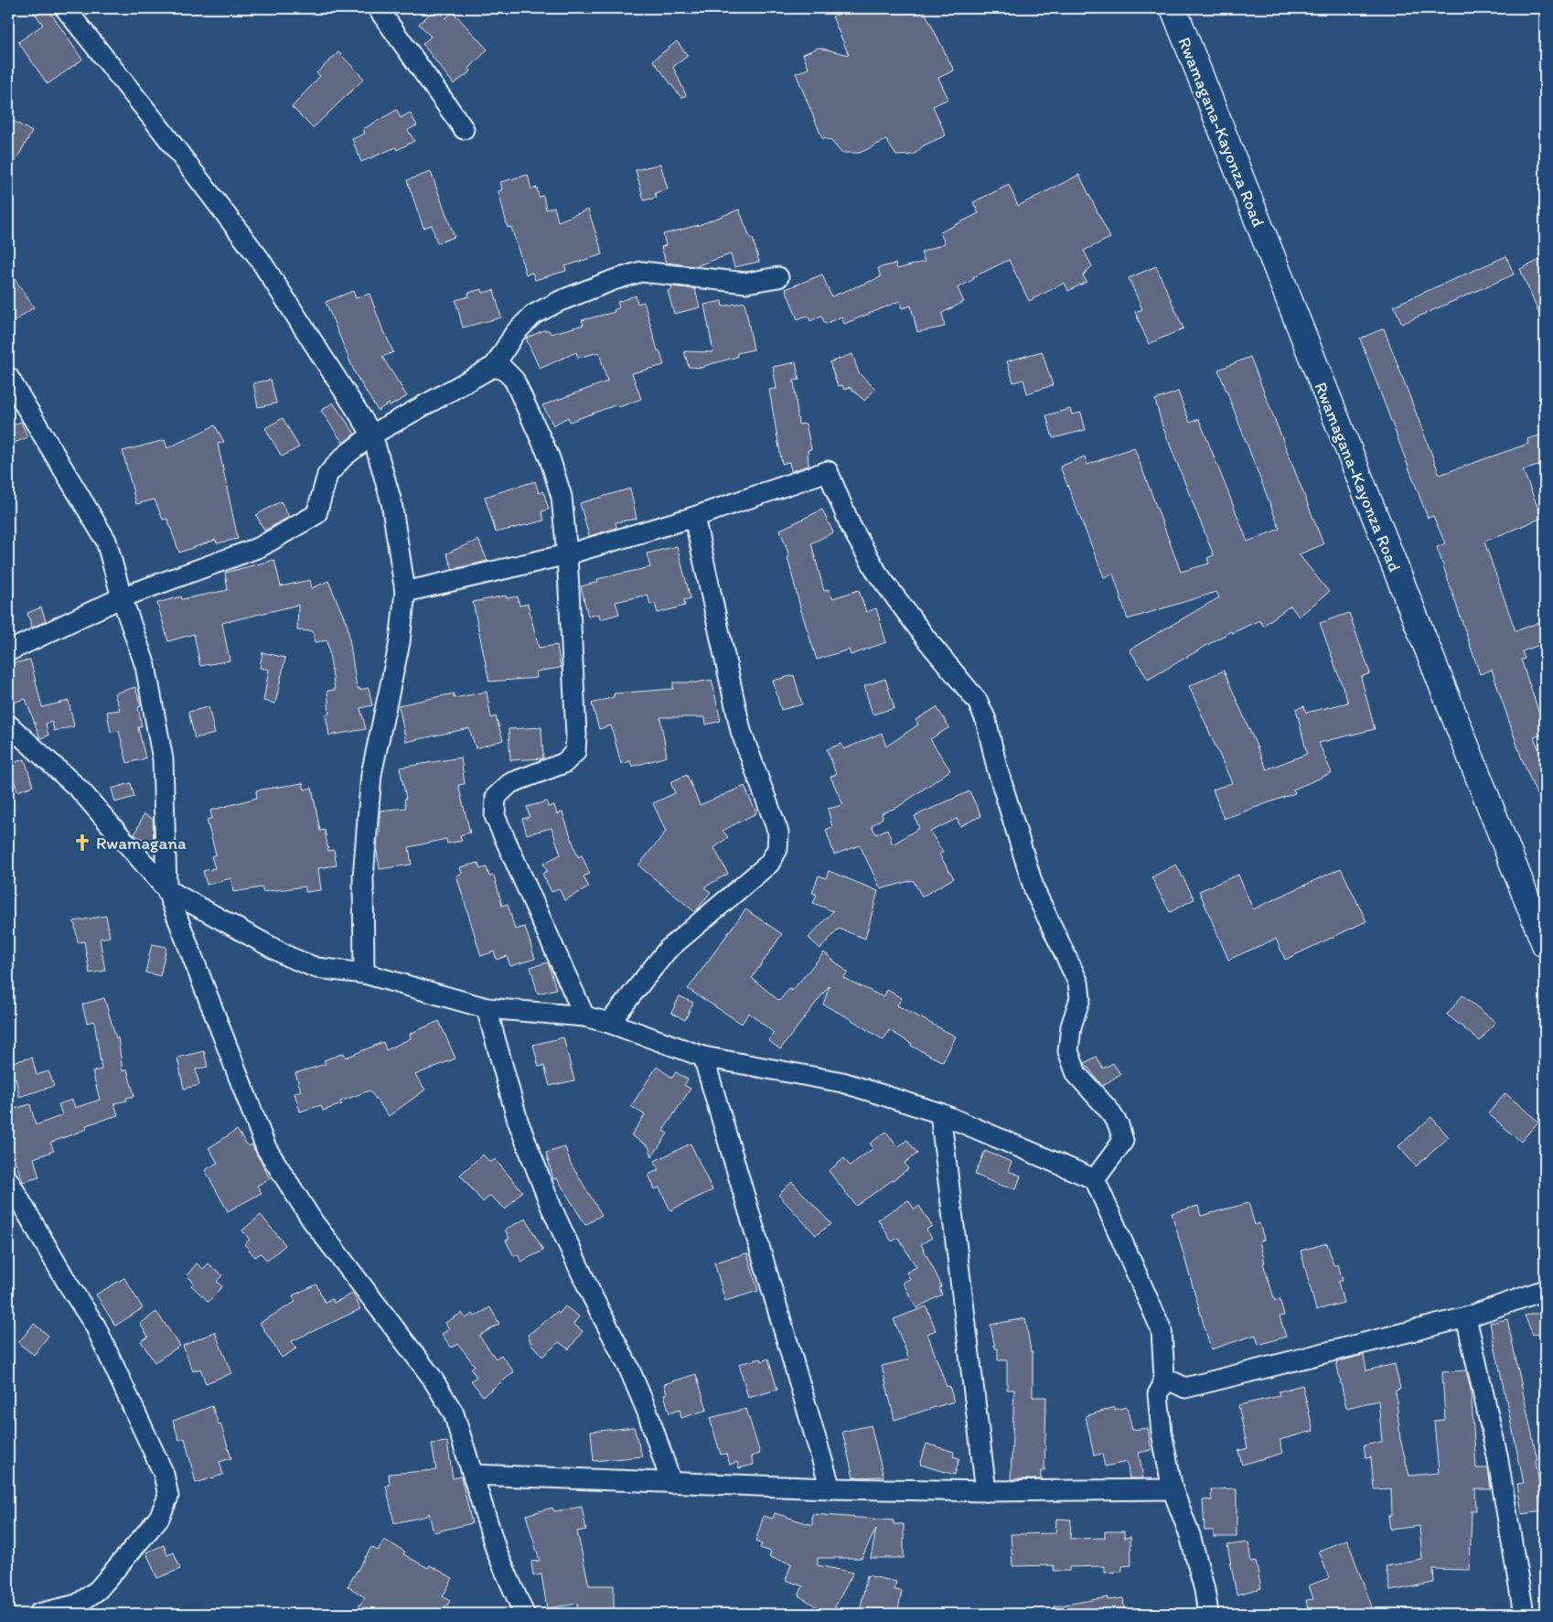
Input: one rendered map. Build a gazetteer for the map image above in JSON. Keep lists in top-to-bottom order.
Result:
{
  "streets": {
    "highway": ["Rwamagana-Kayonza Road"]
  },
  "places": {
    "church": ["Rwamagana"]
  }
}
